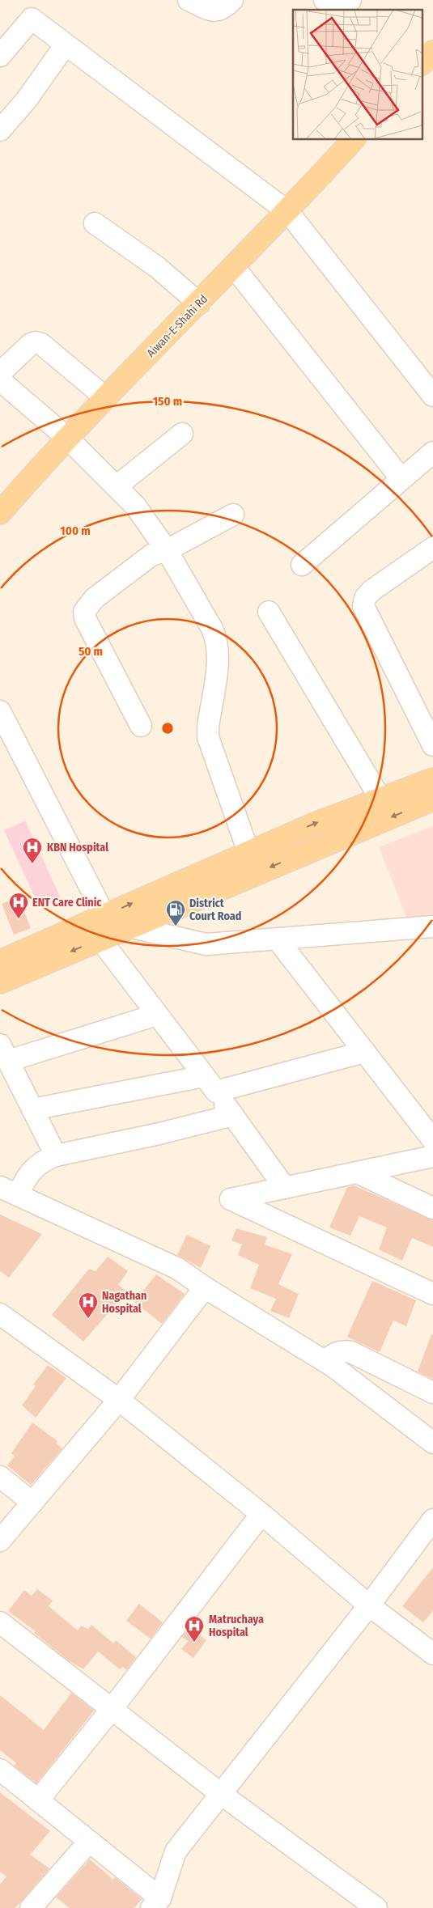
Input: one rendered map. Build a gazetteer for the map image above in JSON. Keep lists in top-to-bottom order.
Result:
{
  "streets": {
    "main road": ["Aiwan-E-Shahi Rd"]
  },
  "places": {
    "hospital": [
      "KBN Hospital",
      "ENT Care Clinic",
      "Nagathan Hospital",
      "Matruchaya Hospital"
    ],
    "fuel station": ["District Court Road"]
  },
  "rings": ["150 m", "100 m", "50 m"]
}
